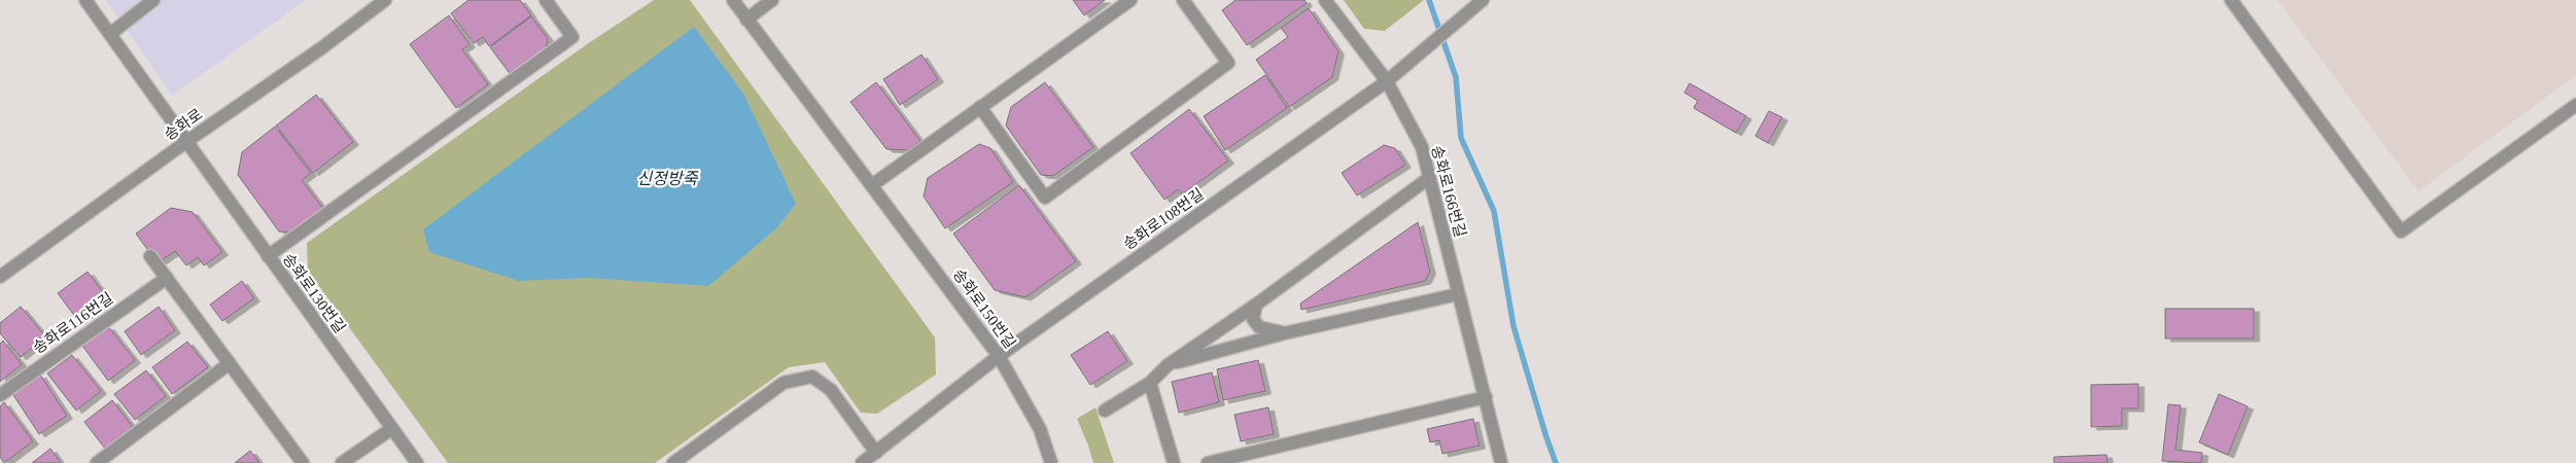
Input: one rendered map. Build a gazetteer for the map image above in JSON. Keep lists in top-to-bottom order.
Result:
{
  "streets": {
    "street": [
      "송화로",
      "송화로166번길",
      "송화로108번길",
      "송화로130번길",
      "송화로150번길",
      "송화로116번길"
    ]
  },
  "crossings": [
    ["송화로", "송화로130번길"],
    ["송화로166번길", "송화로108번길"],
    ["송화로108번길", "송화로150번길"]
  ],
  "water": ["신정방죽"]
}
